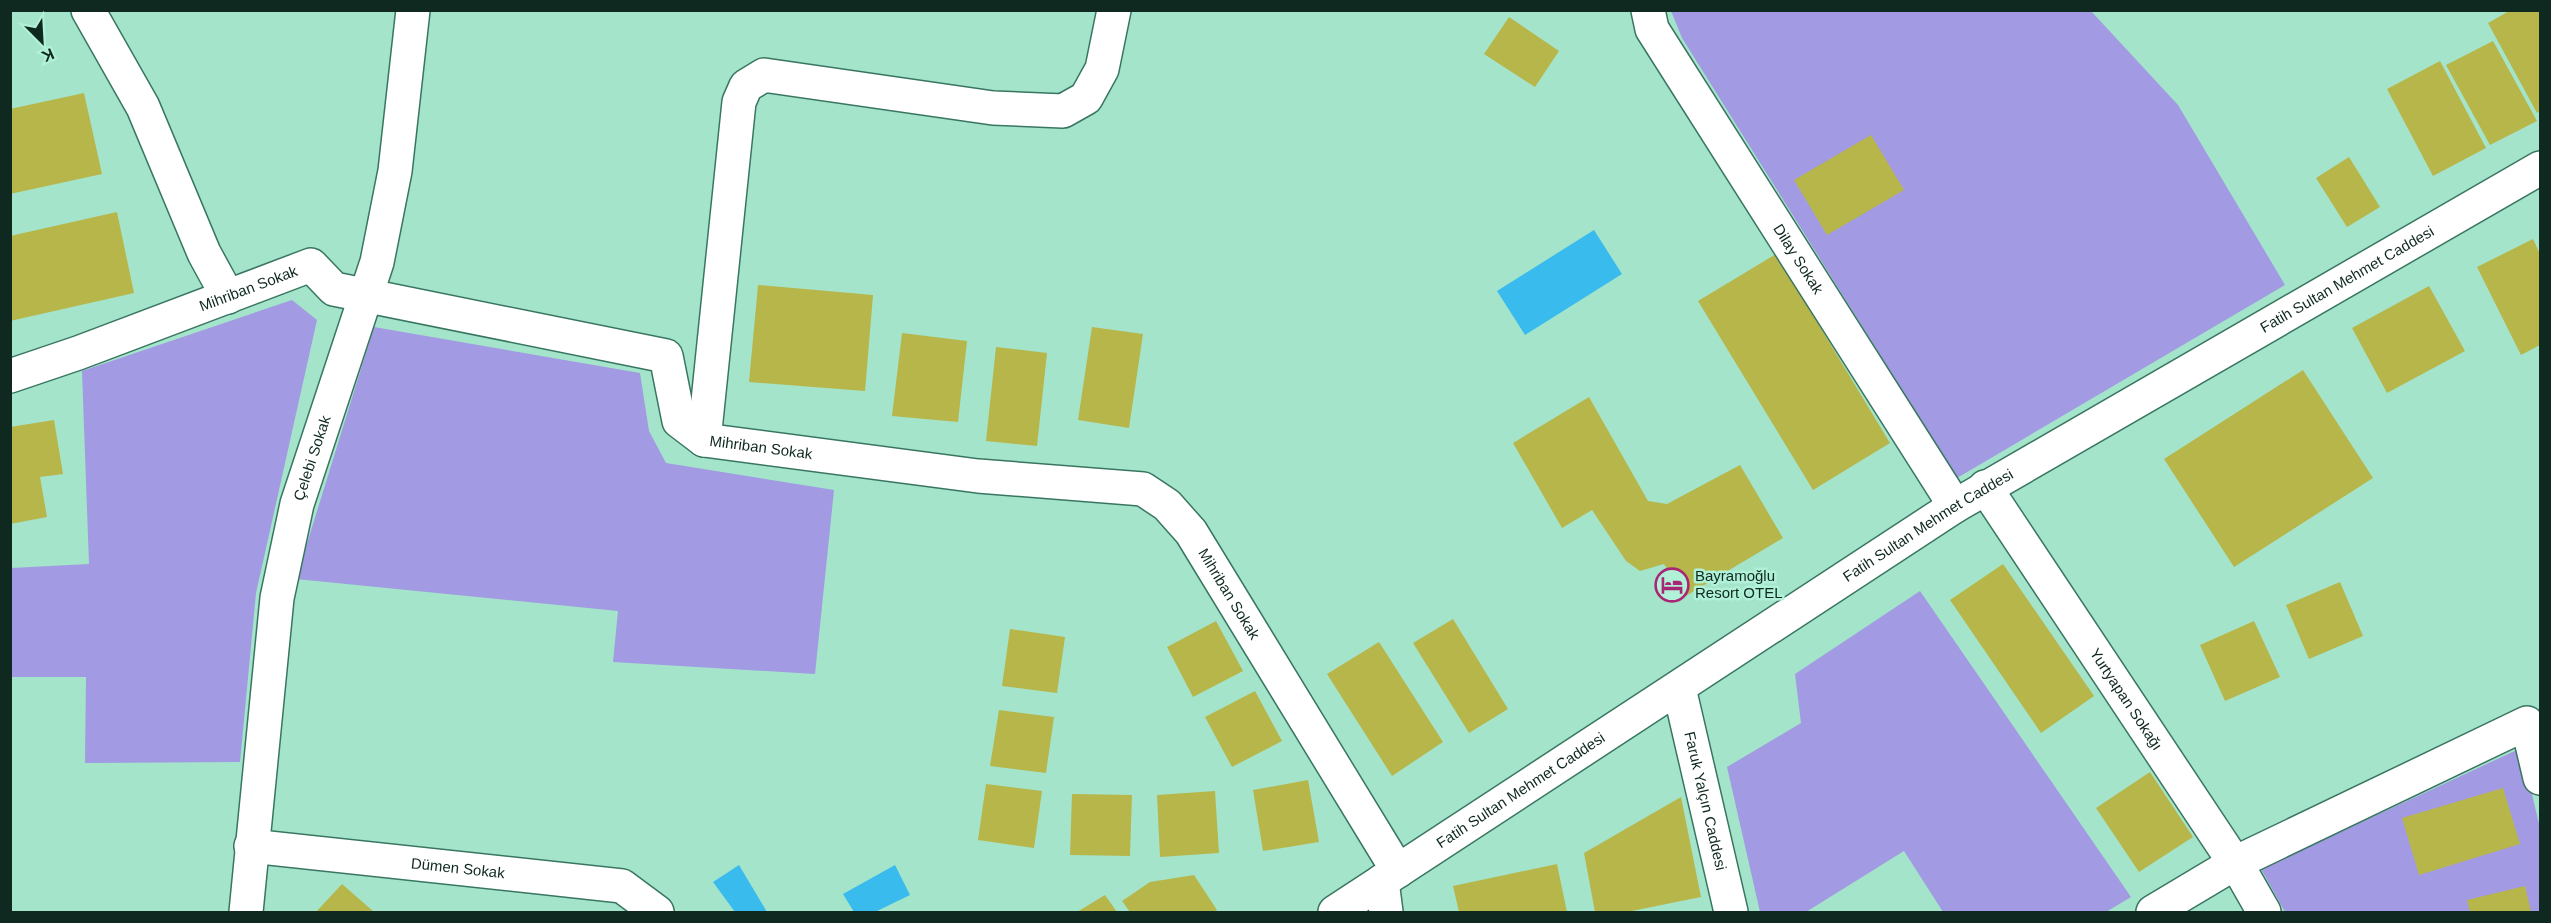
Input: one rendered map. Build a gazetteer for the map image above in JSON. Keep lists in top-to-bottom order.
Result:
{
  "streets": {
    "street": [
      "Dilay Sokak",
      "Fatih Sultan Mehmet Caddesi",
      "Mihriban Sokak",
      "Çelebi Sokak",
      "Yurtyapan Sokağı",
      "Faruk Yalçın Caddesi",
      "Dümen Sokak"
    ]
  },
  "crossings": [
    ["Dilay Sokak", "Fatih Sultan Mehmet Caddesi"],
    ["Fatih Sultan Mehmet Caddesi", "Mihriban Sokak"],
    ["Fatih Sultan Mehmet Caddesi", "Yurtyapan Sokağı"],
    ["Fatih Sultan Mehmet Caddesi", "Faruk Yalçın Caddesi"],
    ["Mihriban Sokak", "Çelebi Sokak"],
    ["Çelebi Sokak", "Dümen Sokak"]
  ],
  "places": {
    "hotel": ["Bayramoğlu Resort OTEL"]
  },
  "north": "bottom right"
}
